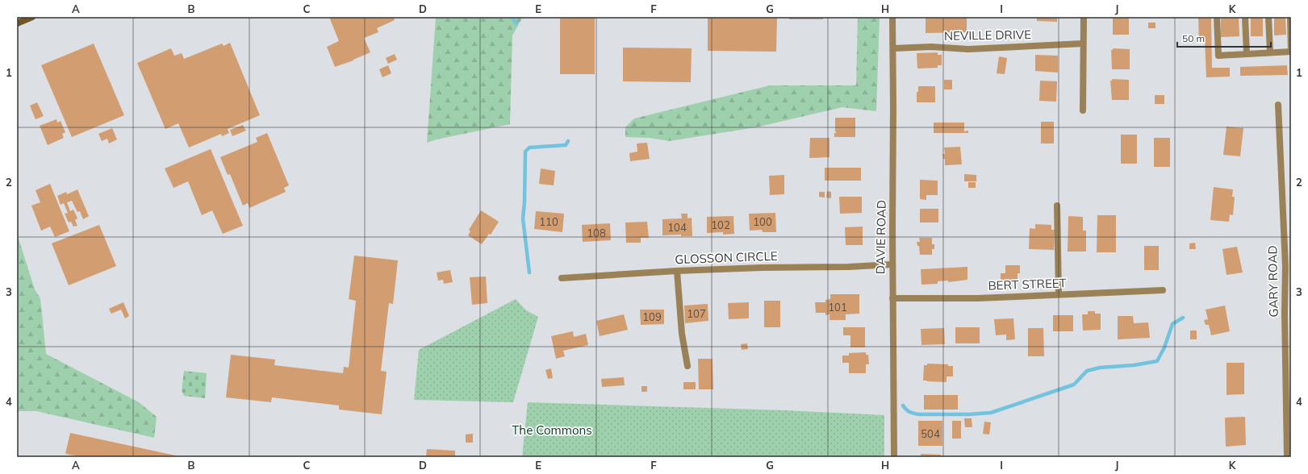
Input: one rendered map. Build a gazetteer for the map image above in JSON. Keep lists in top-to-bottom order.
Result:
{
  "streets": {
    "street": [
      "NEVILLE DRIVE",
      "DAVIE ROAD",
      "GLOSSON CIRCLE",
      "GARY ROAD",
      "BERT STREET"
    ]
  },
  "crossings": [
    ["NEVILLE DRIVE", "DAVIE ROAD"],
    ["DAVIE ROAD", "GLOSSON CIRCLE"],
    ["DAVIE ROAD", "BERT STREET"]
  ],
  "parks": ["The Commons"],
  "house_numbers": [
    "110",
    "100",
    "102",
    "104",
    "108",
    "101",
    "107",
    "109",
    "504"
  ],
  "scale_bar": "50 m",
  "grid": {
    "columns": [
      "A",
      "B",
      "C",
      "D",
      "E",
      "F",
      "G",
      "H",
      "I",
      "J",
      "K"
    ],
    "rows": [
      "1",
      "2",
      "3",
      "4"
    ]
  }
}
